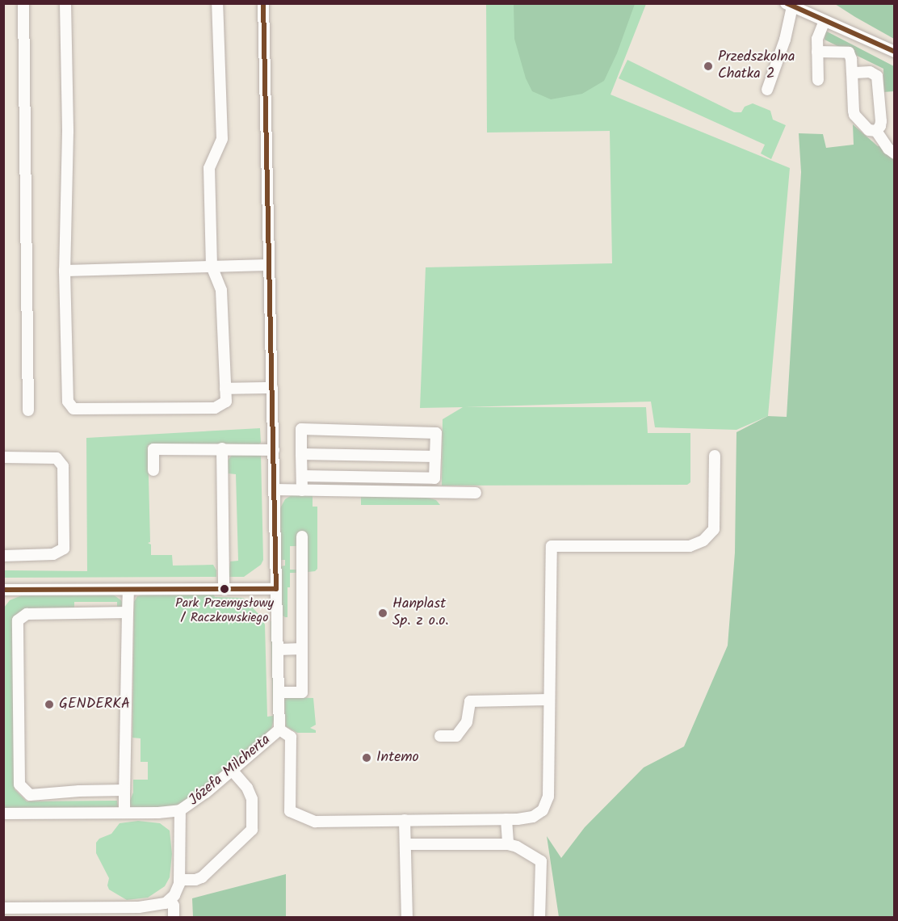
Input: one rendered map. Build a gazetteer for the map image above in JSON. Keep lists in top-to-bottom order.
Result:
{
  "streets": {
    "street": ["Józefa Milcherta"]
  },
  "places": [
    "Przedszkolna Chatka 2",
    "Park Przemysłowy / Raczkowskiego",
    "Hanplast Sp. z o.o.",
    "GENDERKA",
    "Intemo"
  ]
}
